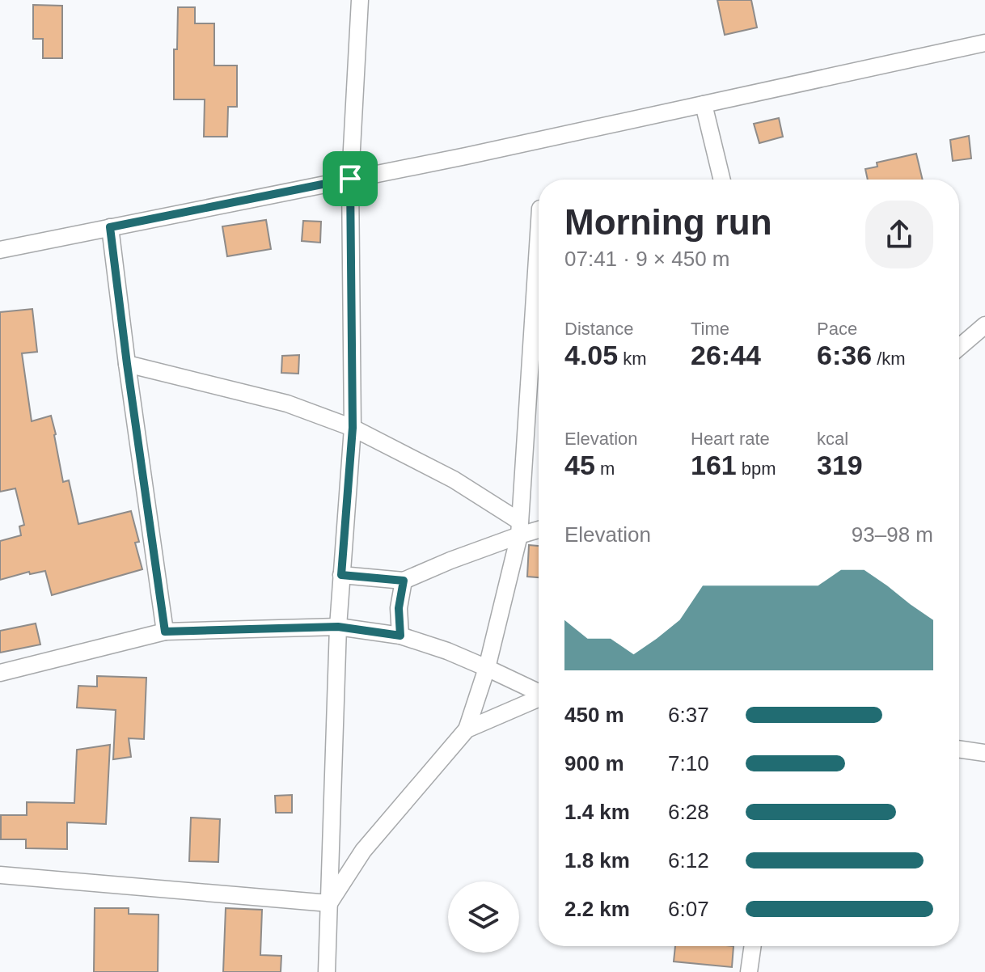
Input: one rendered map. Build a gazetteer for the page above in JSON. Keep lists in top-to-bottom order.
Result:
{
  "page": {
    "heading": ["Morning run", "07:41 · 9 × 450 m"],
    "stats": [
      ["Distance", "4.05 km"],
      ["Time", "26:44"],
      ["Pace", "6:36 /km"],
      ["Elevation", "45 m"],
      ["Heart rate", "161 bpm"],
      ["kcal", "319"]
    ],
    "chart": ["Elevation", "93–98 m"],
    "list": [
      {
        "name": "450 m",
        "note": "6:37"
      },
      {
        "name": "900 m",
        "note": "7:10"
      },
      {
        "name": "1.4 km",
        "note": "6:28"
      },
      {
        "name": "1.8 km",
        "note": "6:12"
      },
      {
        "name": "2.2 km",
        "note": "6:07"
      }
    ]
  }
}
